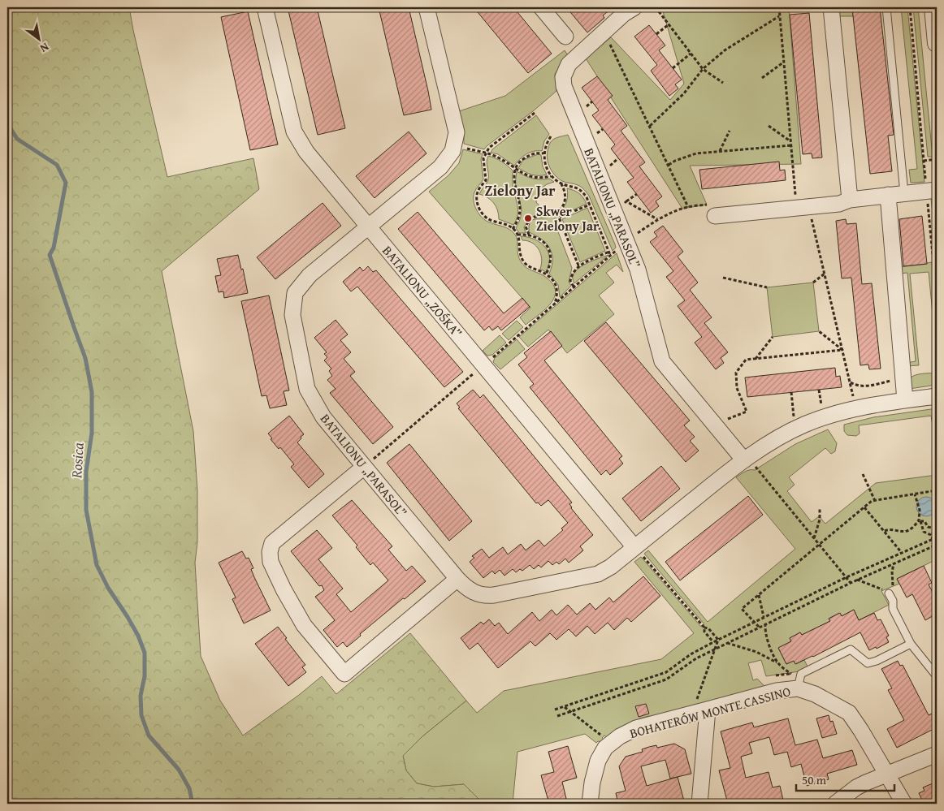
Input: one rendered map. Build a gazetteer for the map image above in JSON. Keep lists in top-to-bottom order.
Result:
{
  "streets": {
    "street": ["BATALIONU „PARASOL”", "BATALIONU „ZOŚKA”", "BOHATERÓW MONTE CASSINO"]
  },
  "crossings": [
    ["BATALIONU „PARASOL”", "BATALIONU „ZOŚKA”"]
  ],
  "districts": ["Zielony Jar"],
  "water": ["Rosica"],
  "places": ["Skwer Zielony Jar"],
  "scale_bar": "50 m",
  "north": "bottom right"
}
